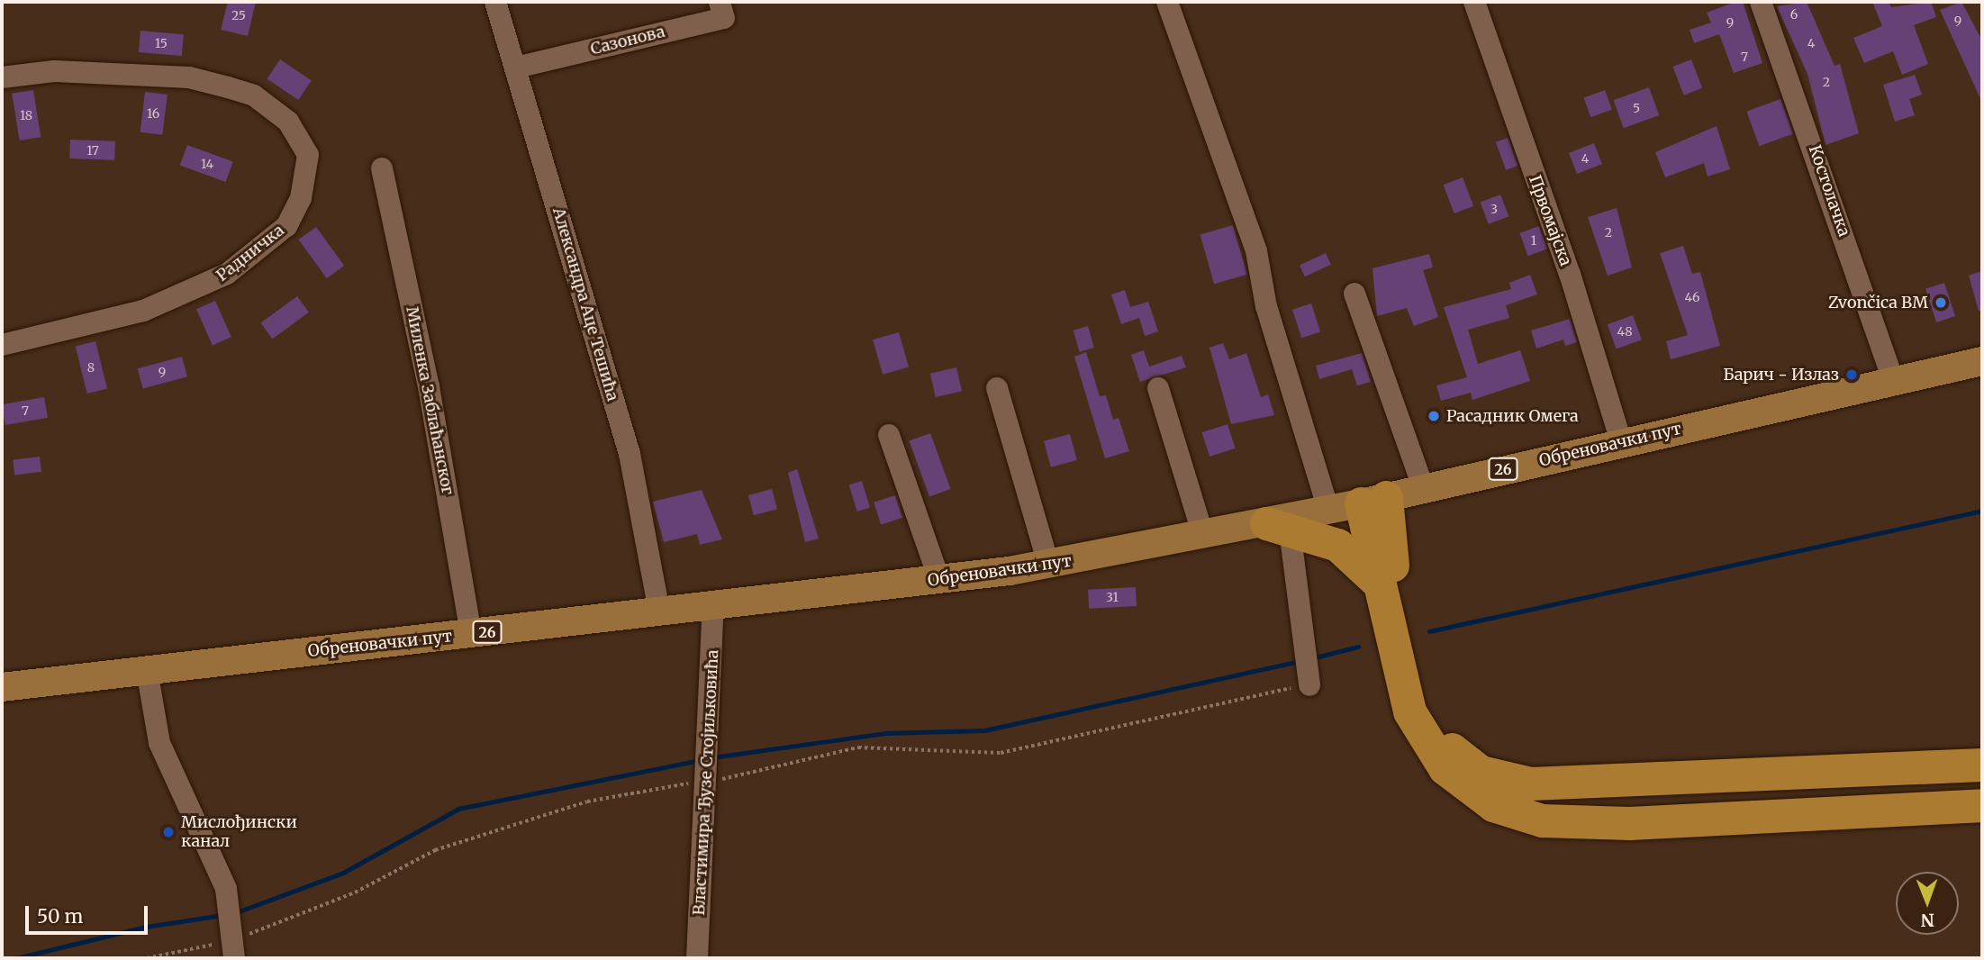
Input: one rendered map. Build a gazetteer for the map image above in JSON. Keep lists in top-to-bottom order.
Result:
{
  "streets": {
    "main road": ["Обреновачки пут", "26"],
    "street": [
      "Сазонова",
      "Костолачка",
      "Првомајска",
      "Радничка",
      "Александра Аце Тешића",
      "Миленка Заблаћанског",
      "Властимира Ђузе Стојиљковића"
    ]
  },
  "crossings": [
    ["Сазонова", "Александра Аце Тешића"],
    ["Костолачка", "Обреновачки пут"],
    ["Првомајска", "Обреновачки пут"],
    ["Александра Аце Тешића", "Обреновачки пут"],
    ["Миленка Заблаћанског", "Обреновачки пут"],
    ["Обреновачки пут", "Властимира Ђузе Стојиљковића"]
  ],
  "places": [
    "Zvončica BM",
    "Барич - Излаз",
    "Расадник Омега",
    "Мислођински канал"
  ],
  "house_numbers": [
    "6",
    "25",
    "9",
    "9",
    "15",
    "4",
    "7",
    "2",
    "5",
    "16",
    "18",
    "17",
    "4",
    "14",
    "3",
    "2",
    "1",
    "46",
    "48",
    "8",
    "9",
    "7",
    "31"
  ],
  "scale_bar": "50 m",
  "north": "bottom"
}
